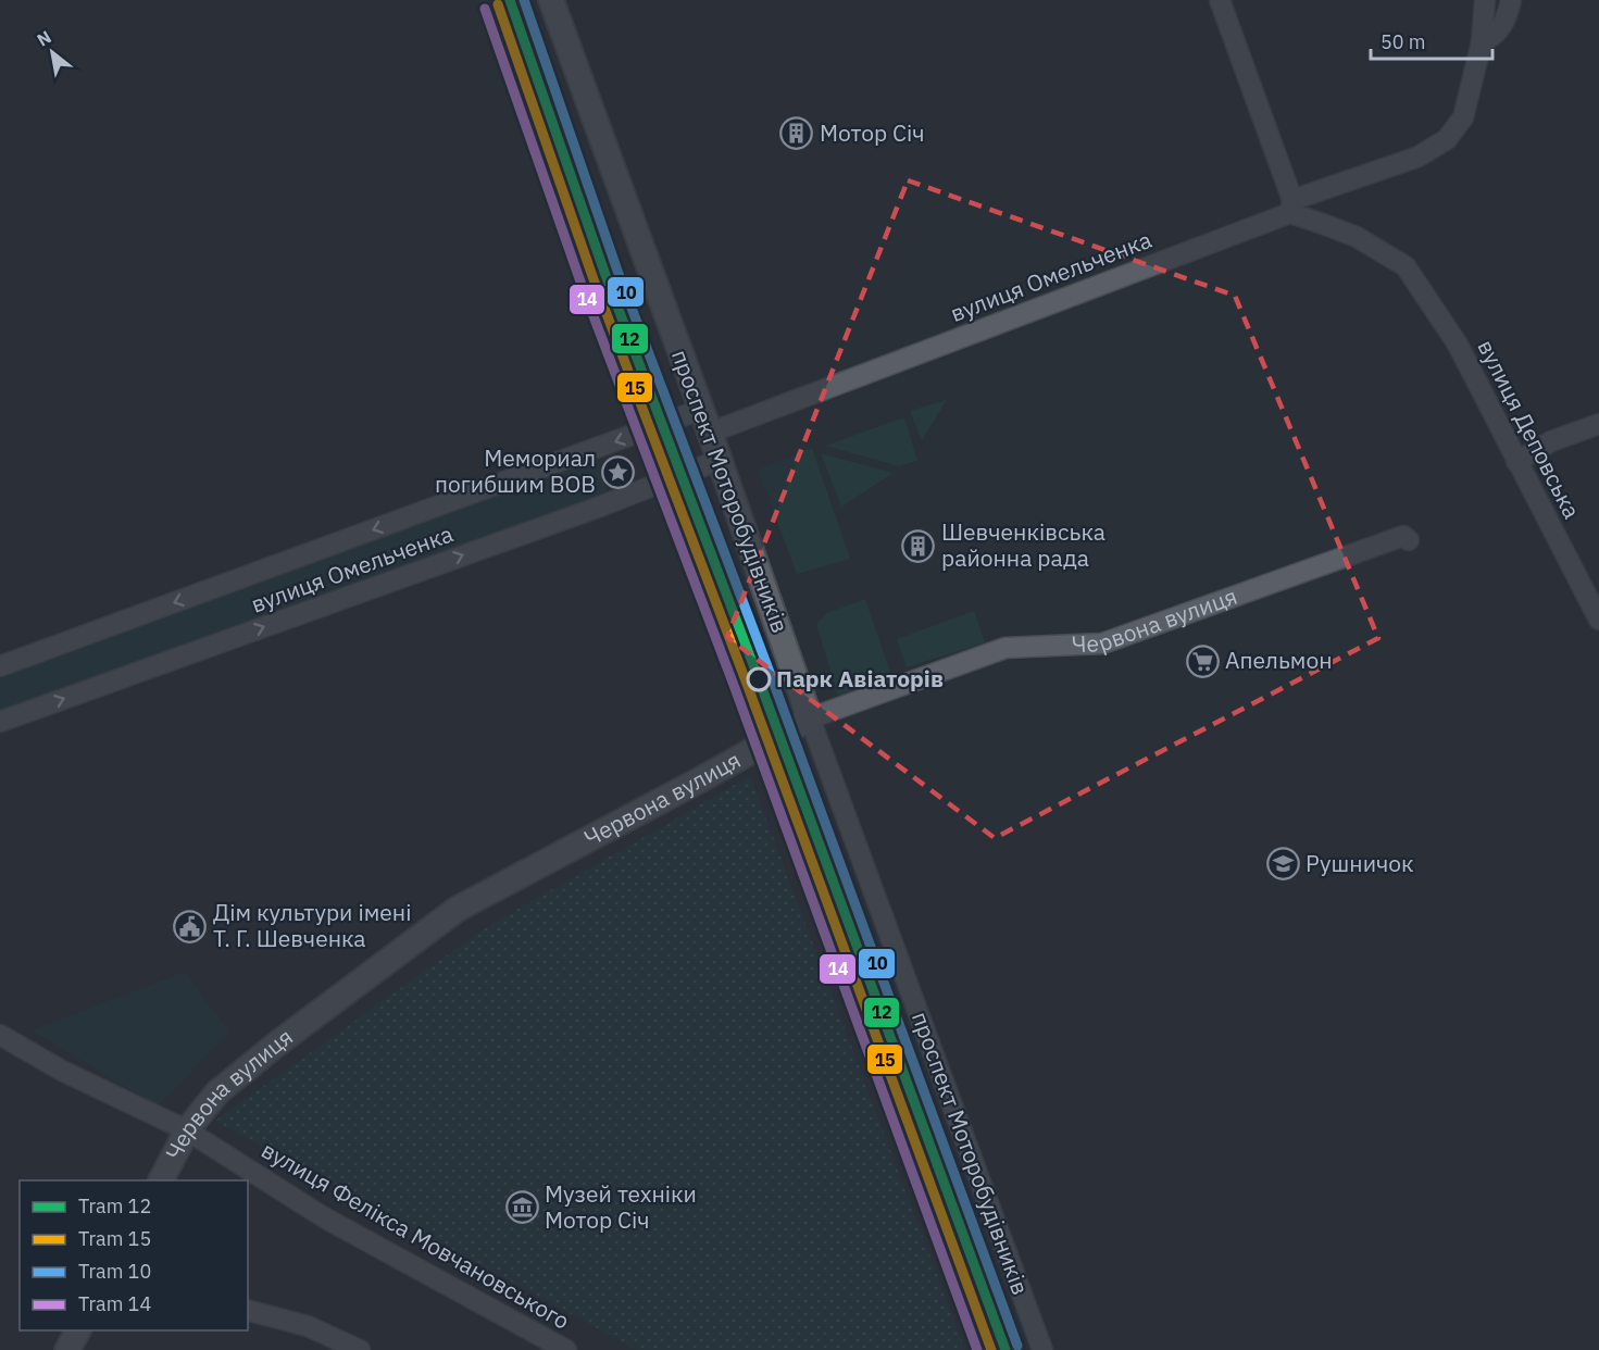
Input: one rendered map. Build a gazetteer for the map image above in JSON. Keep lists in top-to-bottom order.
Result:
{
  "streets": {
    "main road": ["проспект Моторобудівників", "Червона вулиця"],
    "street": ["вулиця Омельченка", "вулиця Деповська", "вулиця Фелікса Мовчановського"]
  },
  "crossings": [
    ["вулиця Омельченка", "вулиця Деповська"],
    ["вулиця Омельченка", "проспект Моторобудівників"],
    ["проспект Моторобудівників", "Червона вулиця"],
    ["Червона вулиця", "вулиця Фелікса Мовчановського"]
  ],
  "places": {
    "building": ["Мотор Січ", "Шевченківська районна рада"],
    "place": ["Мемориал погибшим ВОВ"],
    "supermarket": ["Апельмон"],
    "other": ["Парк Авіаторів"],
    "school or university": ["Рушничок"],
    "public building": ["Дім культури імені Т. Г. Шевченка"],
    "museum": ["Музей техніки Мотор Січ"]
  },
  "lines": [
    "tram line 12",
    "tram line 10",
    "tram line 15",
    "tram line 14"
  ],
  "legend": [
    "Tram 12",
    "Tram 15",
    "Tram 10",
    "Tram 14"
  ],
  "scale_bar": "50 m",
  "north": "top left"
}
